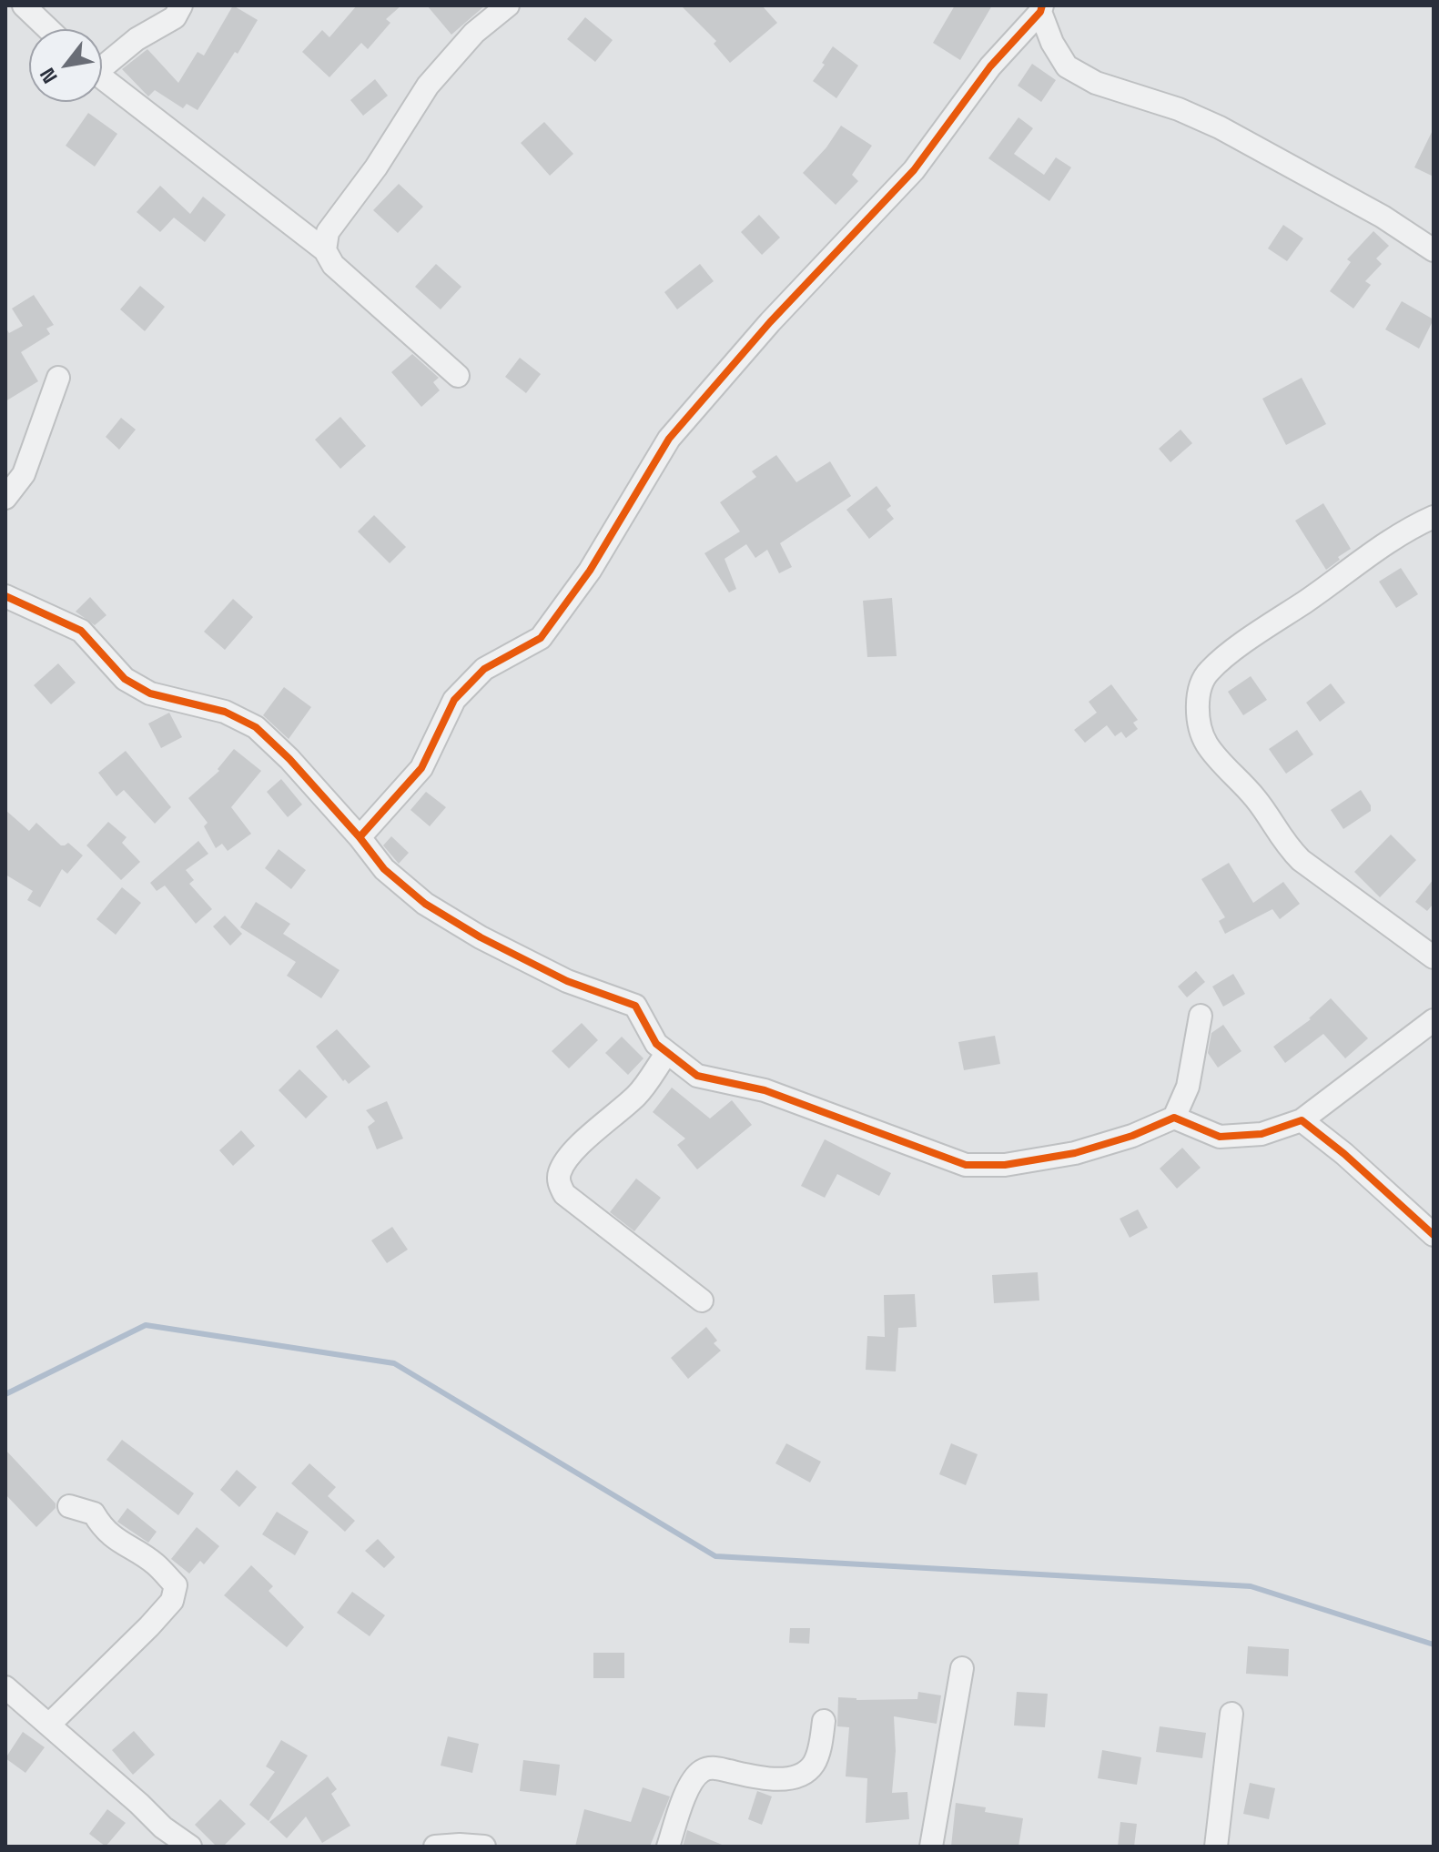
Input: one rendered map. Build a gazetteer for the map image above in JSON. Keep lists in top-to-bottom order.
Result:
{
  "north": "bottom left"
}
